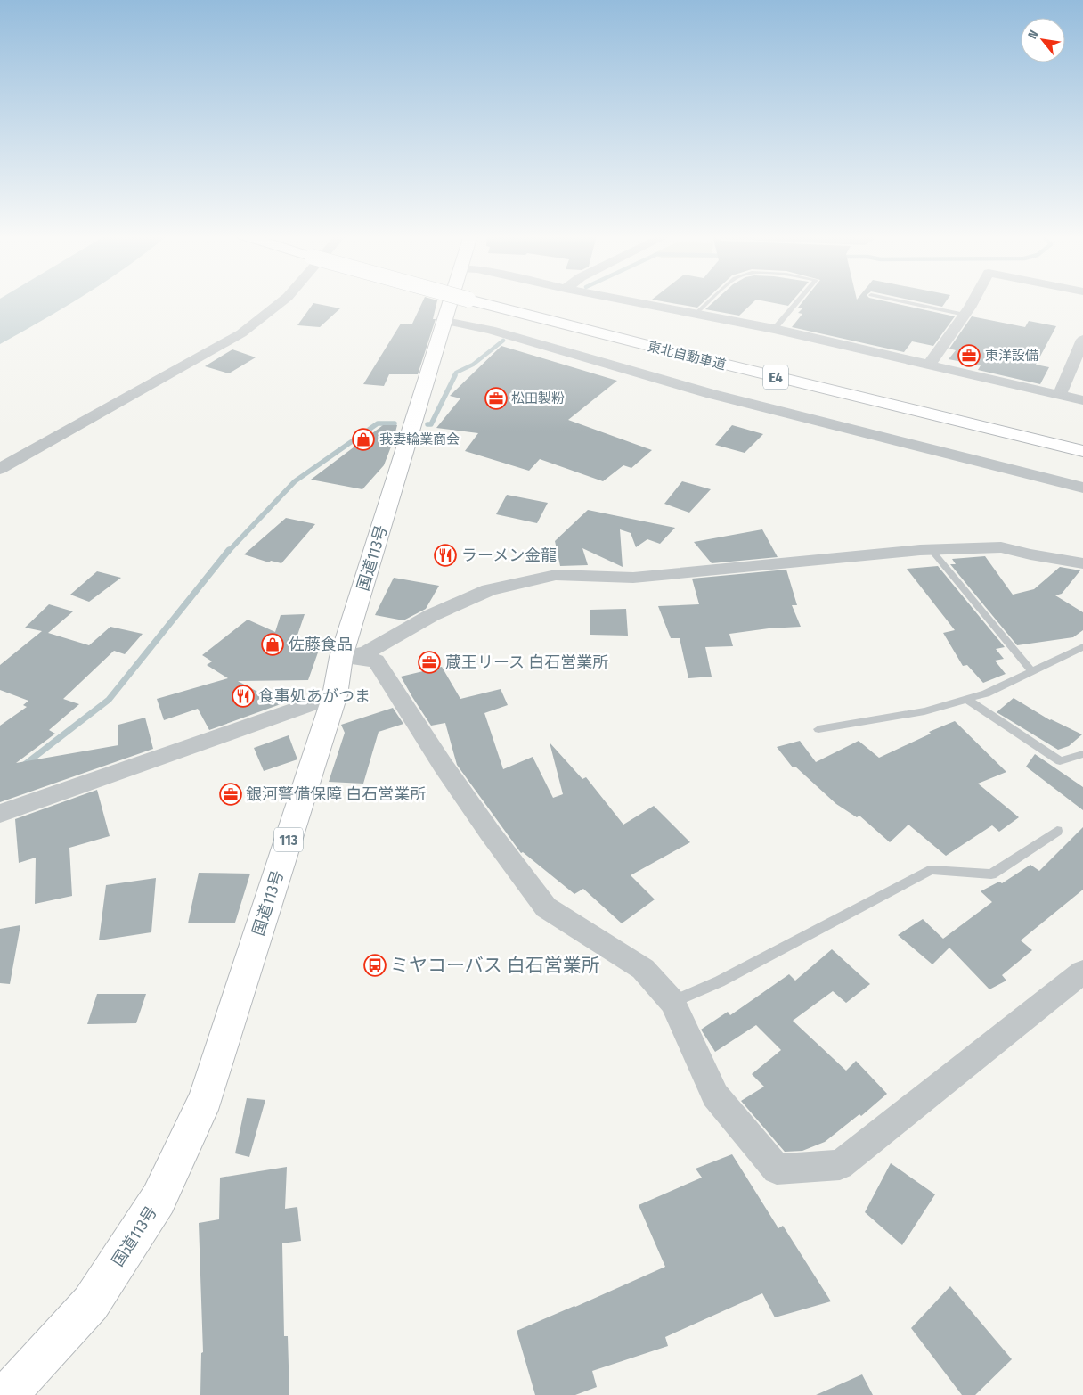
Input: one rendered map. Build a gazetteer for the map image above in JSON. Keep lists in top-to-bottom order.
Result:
{
  "streets": {
    "highway": [
      "東北自動車道",
      "E4",
      "国道113号",
      "113"
    ]
  },
  "places": {
    "office": [
      "東洋設備",
      "松田製粉",
      "蔵王リース 白石営業所",
      "銀河警備保障 白石営業所"
    ],
    "shop": ["我妻輪業商会", "佐藤食品"],
    "restaurant": ["ラーメン金龍", "食事処あがつま"],
    "bus stop": ["ミヤコーバス 白石営業所"]
  },
  "north": "top left"
}
